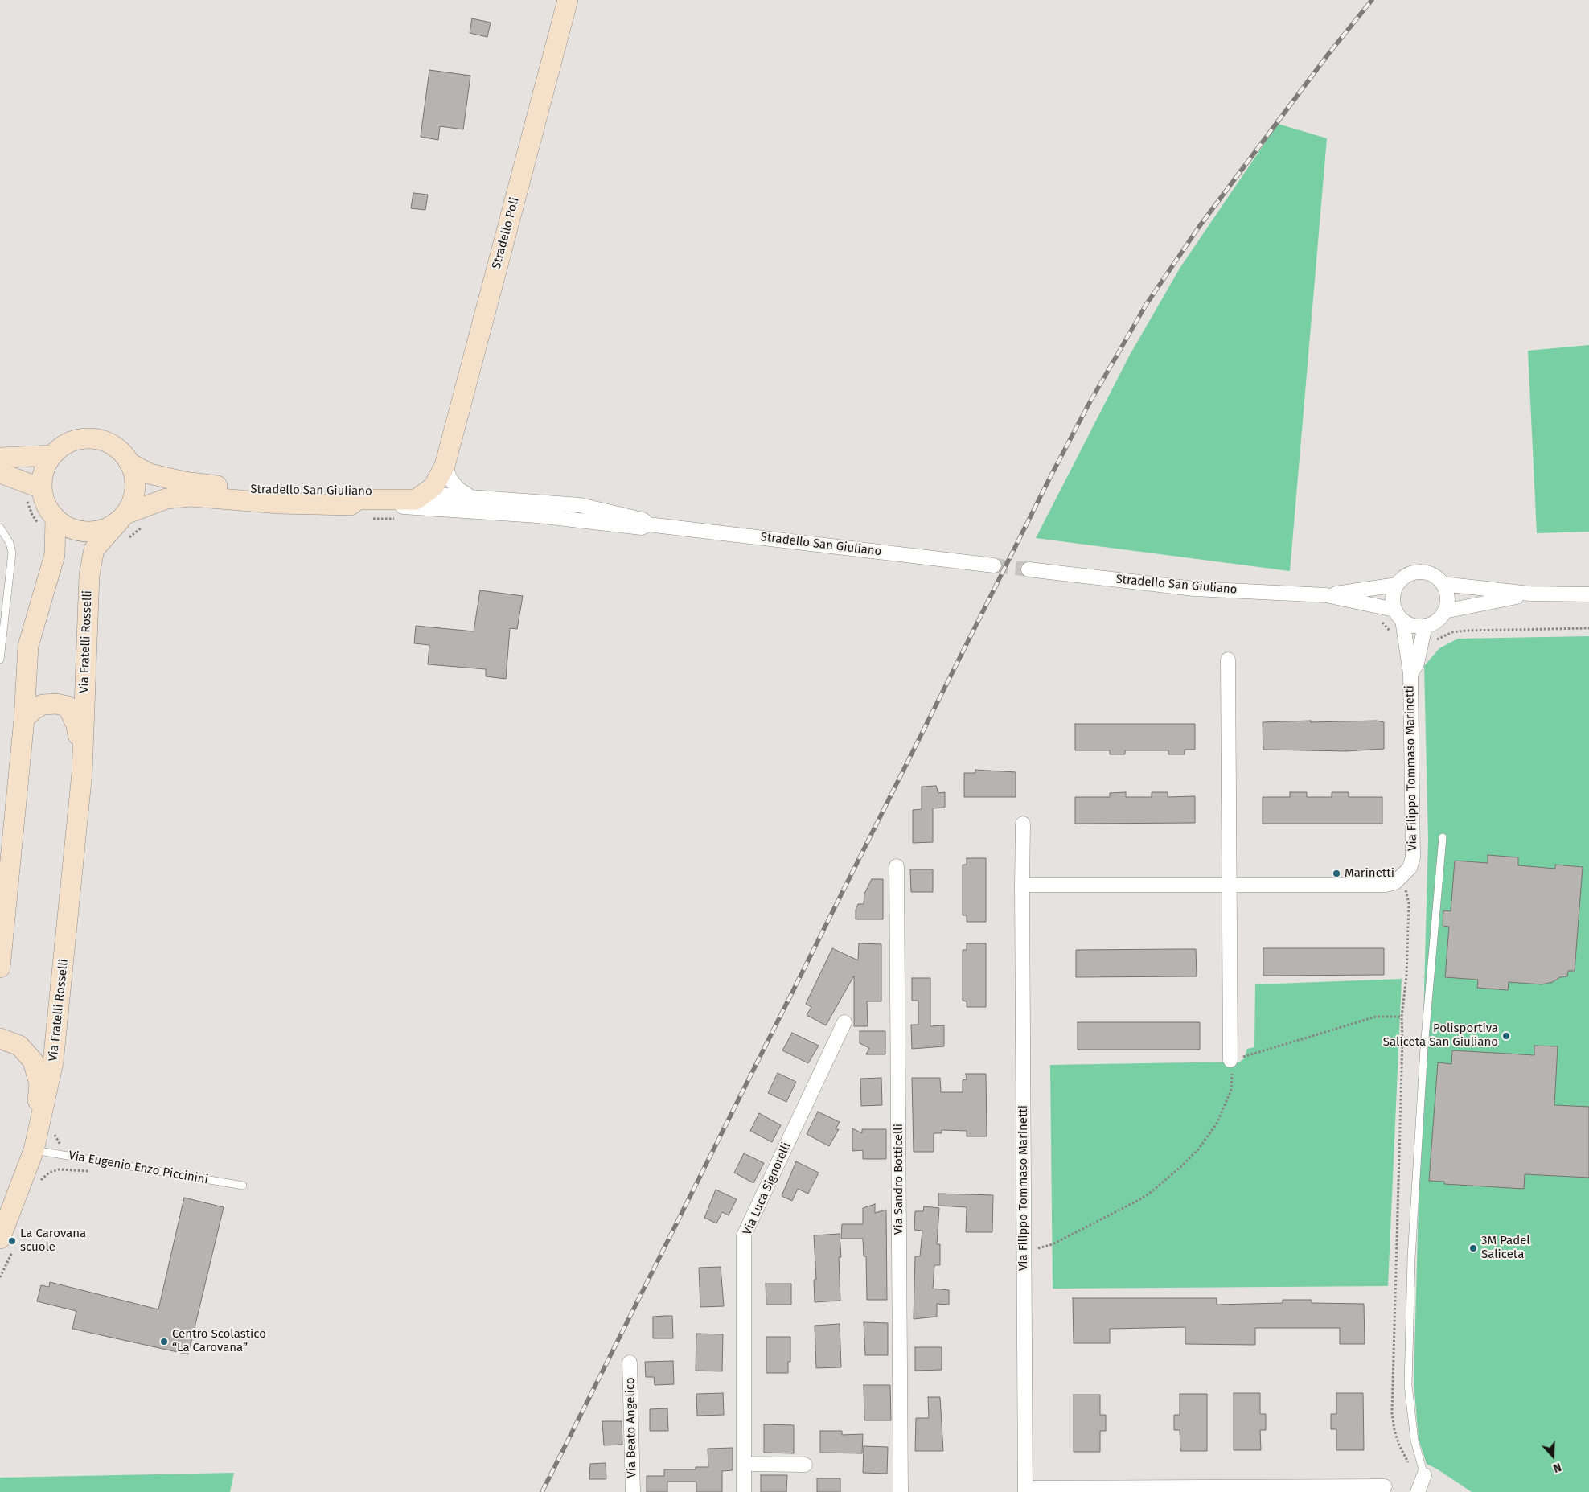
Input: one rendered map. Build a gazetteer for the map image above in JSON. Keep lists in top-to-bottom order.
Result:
{
  "streets": {
    "street": [
      "Stradello Poli",
      "Stradello San Giuliano",
      "Via Fratelli Rosselli",
      "Via Filippo Tommaso Marinetti",
      "Via Sandro Botticelli",
      "Via Luca Signorelli",
      "Via Beato Angelico"
    ],
    "lane": ["Via Eugenio Enzo Piccinini"]
  },
  "crossings": [
    ["Stradello Poli", "Stradello San Giuliano"],
    ["Stradello San Giuliano", "Via Fratelli Rosselli"],
    ["Stradello San Giuliano", "Via Filippo Tommaso Marinetti"],
    ["Via Fratelli Rosselli", "Via Eugenio Enzo Piccinini"]
  ],
  "places": [
    "Marinetti",
    "Polisportiva Saliceta San Giuliano",
    "La Carovana scuole",
    "3M Padel Saliceta",
    "Centro Scolastico “La Carovana”"
  ],
  "north": "bottom"
}
